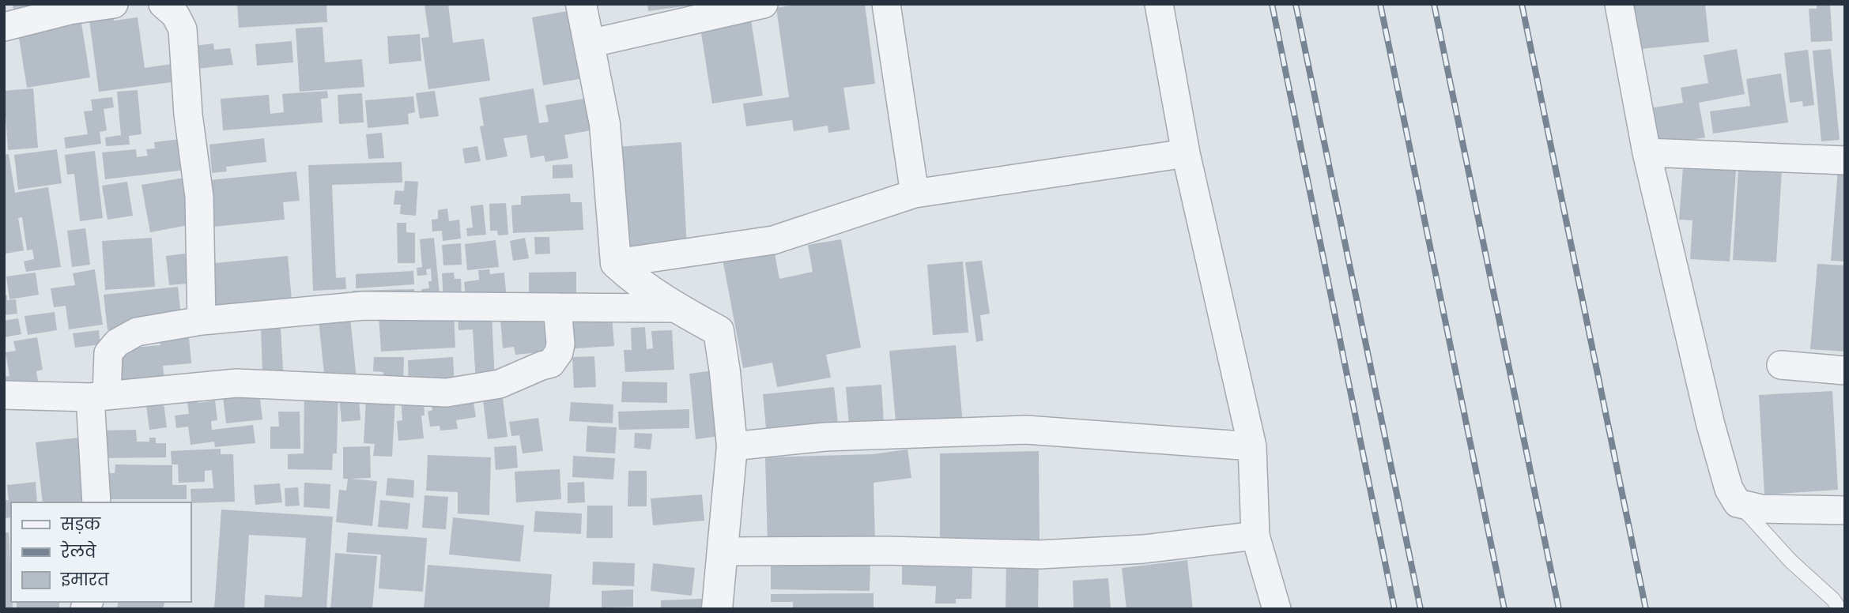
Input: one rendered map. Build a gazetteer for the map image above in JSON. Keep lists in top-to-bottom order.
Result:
{
  "legend": ["सड़क", "रेलवे", "इमारत"]
}
